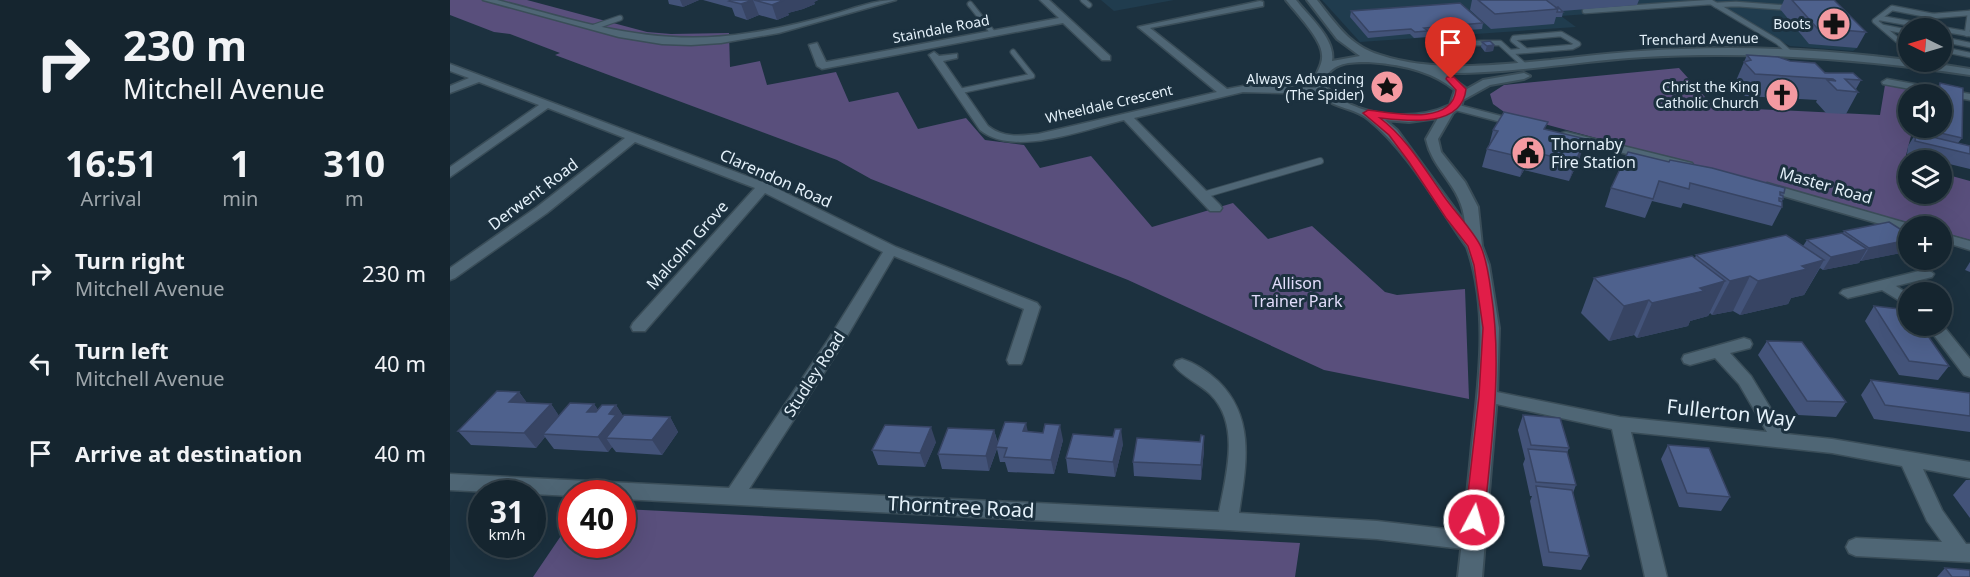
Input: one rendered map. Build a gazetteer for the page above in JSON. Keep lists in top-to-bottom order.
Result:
{
  "streets": {
    "street": [
      "Staindale Road",
      "Trenchard Avenue",
      "Wheeldale Crescent",
      "Clarendon Road",
      "Master Road",
      "Derwent Road",
      "Malcolm Grove",
      "Studley Road",
      "Fullerton Way",
      "Thorntree Road"
    ]
  },
  "crossings": [
    ["Clarendon Road", "Derwent Road"],
    ["Clarendon Road", "Malcolm Grove"],
    ["Clarendon Road", "Studley Road"],
    ["Studley Road", "Thorntree Road"]
  ],
  "parks": ["Allison Trainer Park"],
  "places": {
    "pharmacy": ["Boots"],
    "place": ["Always Advancing (The Spider)"],
    "church": ["Christ the King Catholic Church"],
    "public building": ["Thornaby Fire Station"]
  },
  "north": "left",
  "page": {
    "turn": ["230 m", "Mitchell Avenue"],
    "map_buttons": ["+", "−"],
    "eta": [
      "16:51",
      "Arrival",
      "1",
      "min",
      "310",
      "m"
    ],
    "list": [
      {
        "name": "Turn right",
        "note": "Mitchell Avenue",
        "value": "230 m"
      },
      {
        "name": "Turn left",
        "note": "Mitchell Avenue",
        "value": "40 m"
      },
      {
        "name": "Arrive at destination",
        "value": "40 m"
      }
    ],
    "speed": "31 km/h",
    "limit": "40"
  }
}
